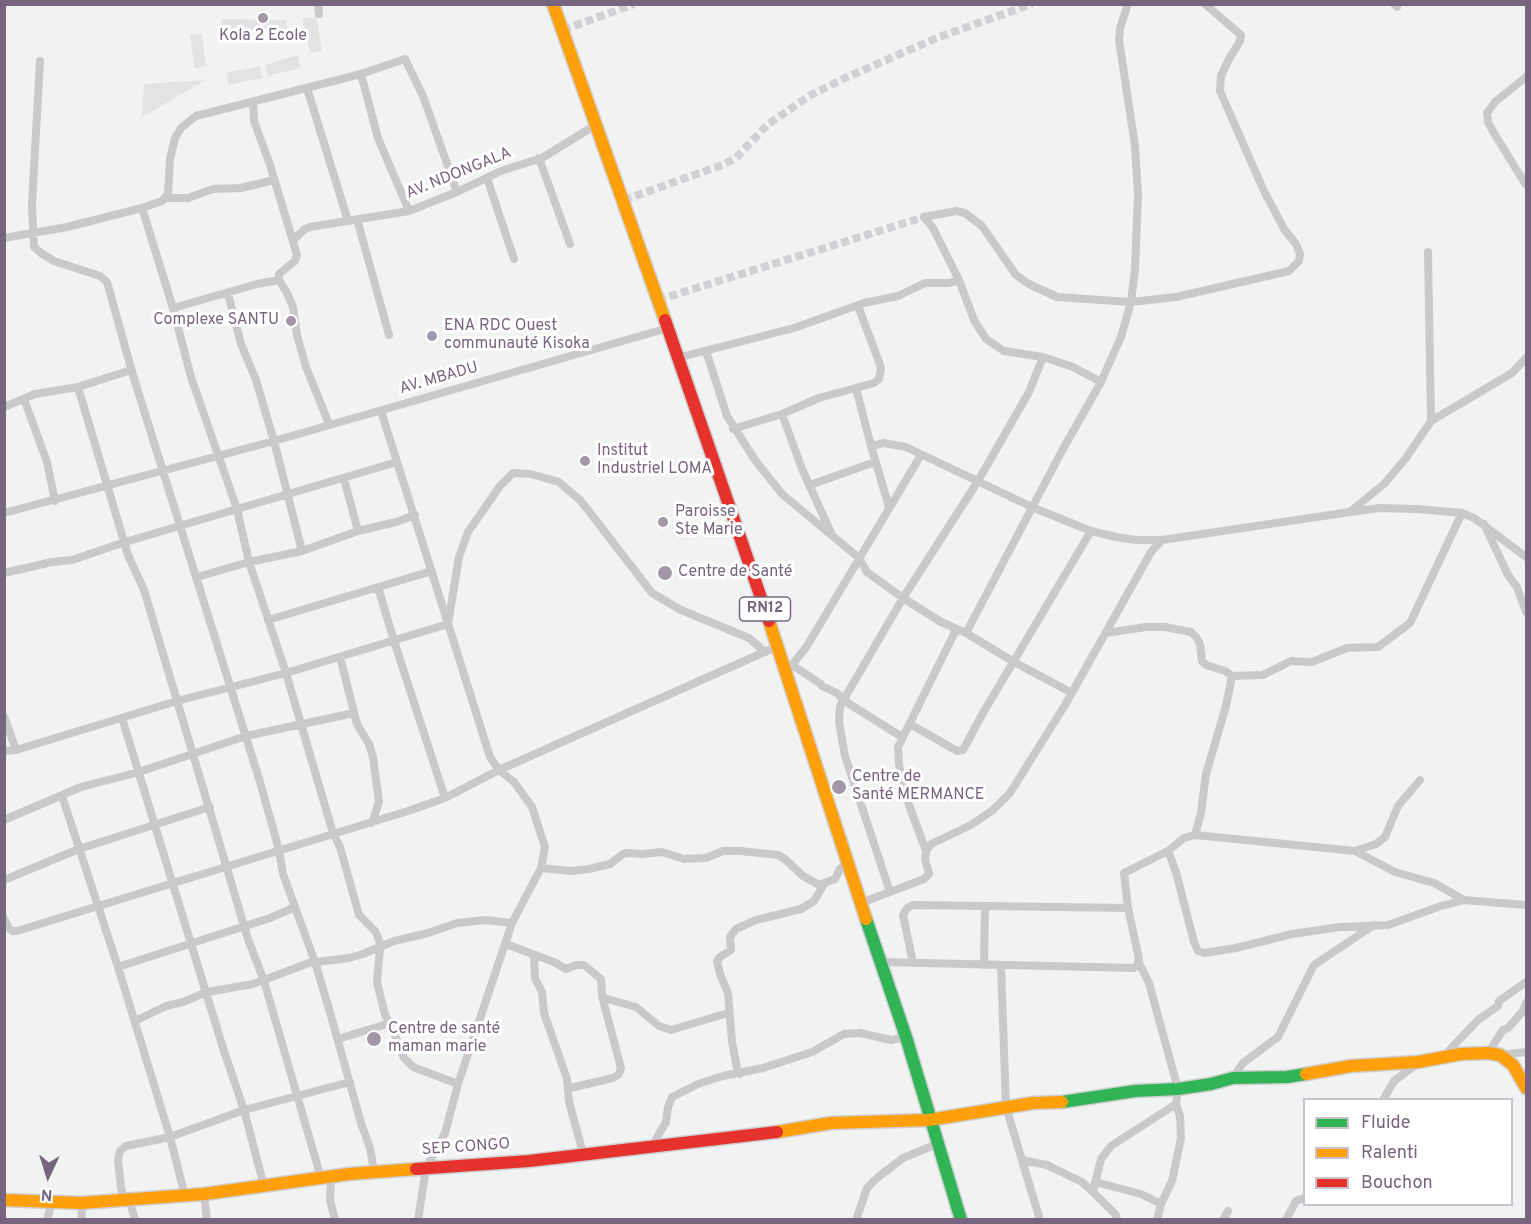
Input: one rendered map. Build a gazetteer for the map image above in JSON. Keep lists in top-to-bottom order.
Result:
{
  "streets": {
    "street": [
      "AV. NDONGALA",
      "AV. MBADU",
      "RN12",
      "SEP CONGO"
    ]
  },
  "crossings": [
    ["AV. NDONGALA", "RN12"],
    ["AV. MBADU", "RN12"],
    ["RN12", "SEP CONGO"]
  ],
  "places": [
    "Kola 2 Ecole",
    "Complexe SANTU",
    "ENA RDC Ouest communauté Kisoka",
    "Institut Industriel LOMA",
    "Paroisse Ste Marie",
    "Centre de Santé",
    "Centre de Santé MERMANCE",
    "Centre de santé maman marie"
  ],
  "legend": ["Fluide", "Ralenti", "Bouchon"],
  "north": "bottom"
}
